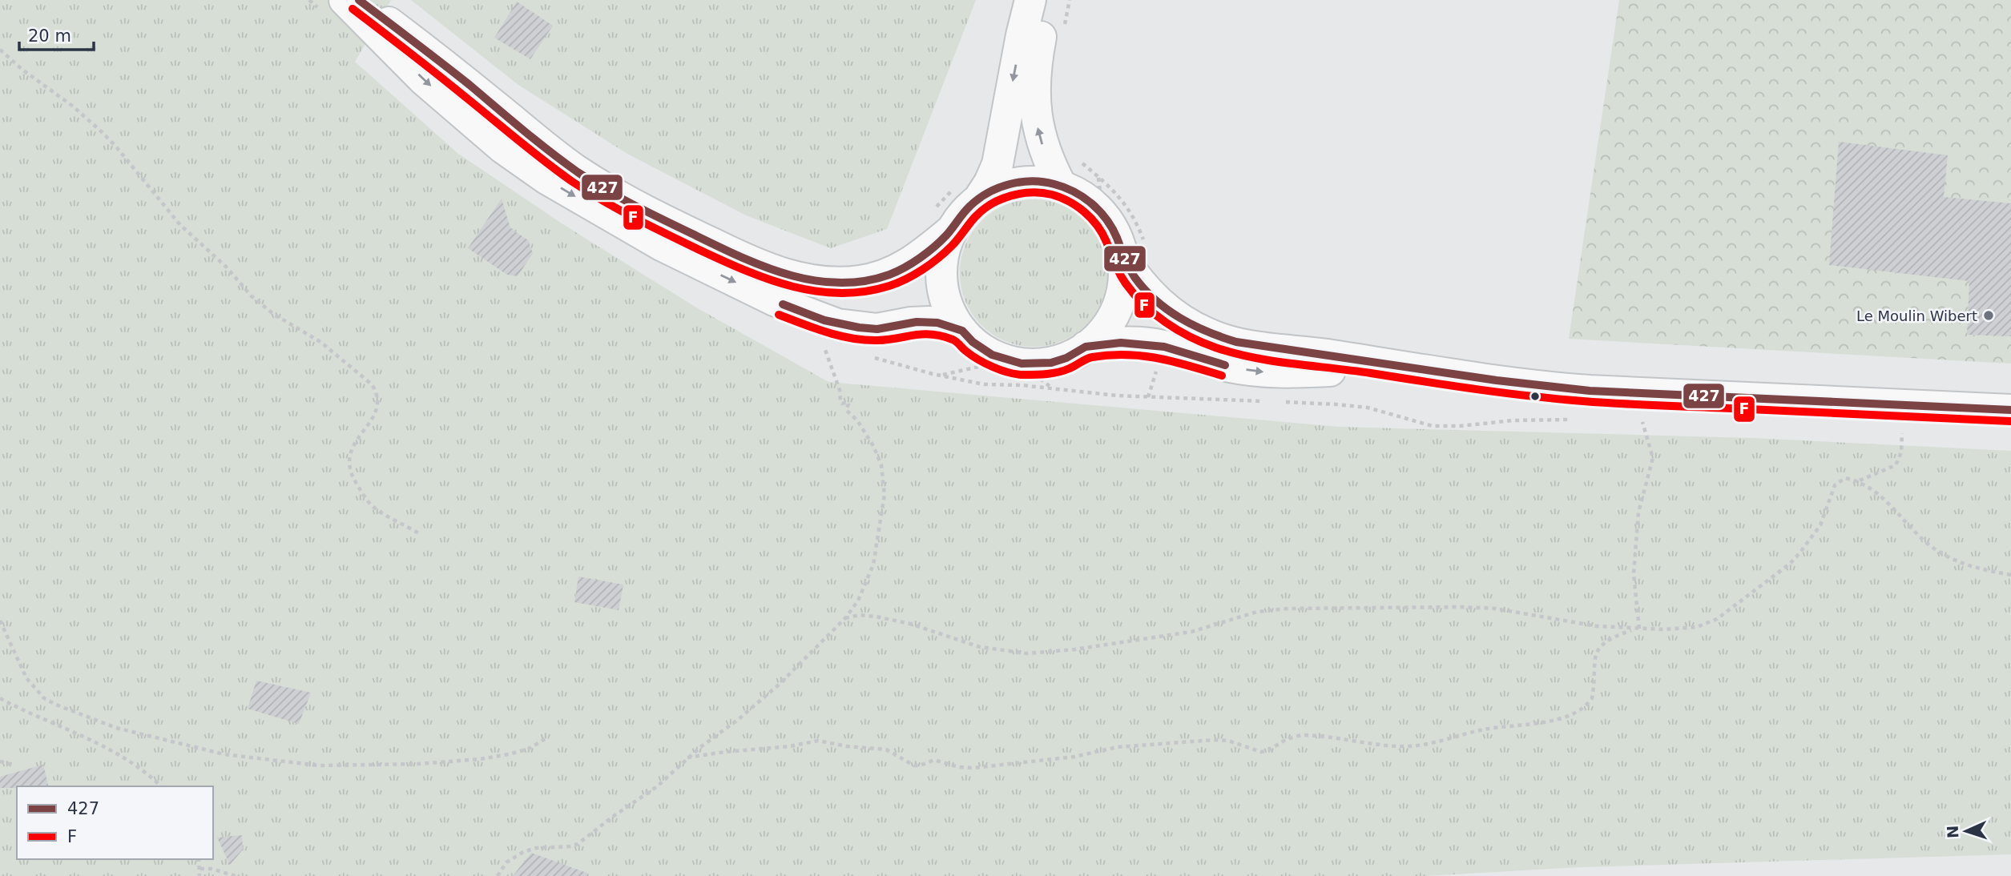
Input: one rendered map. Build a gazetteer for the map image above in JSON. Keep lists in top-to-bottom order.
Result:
{
  "places": ["Le Moulin Wibert"],
  "lines": ["transit line 427", "transit line F"],
  "legend": ["427", "F"],
  "scale_bar": "20 m",
  "north": "left"
}
